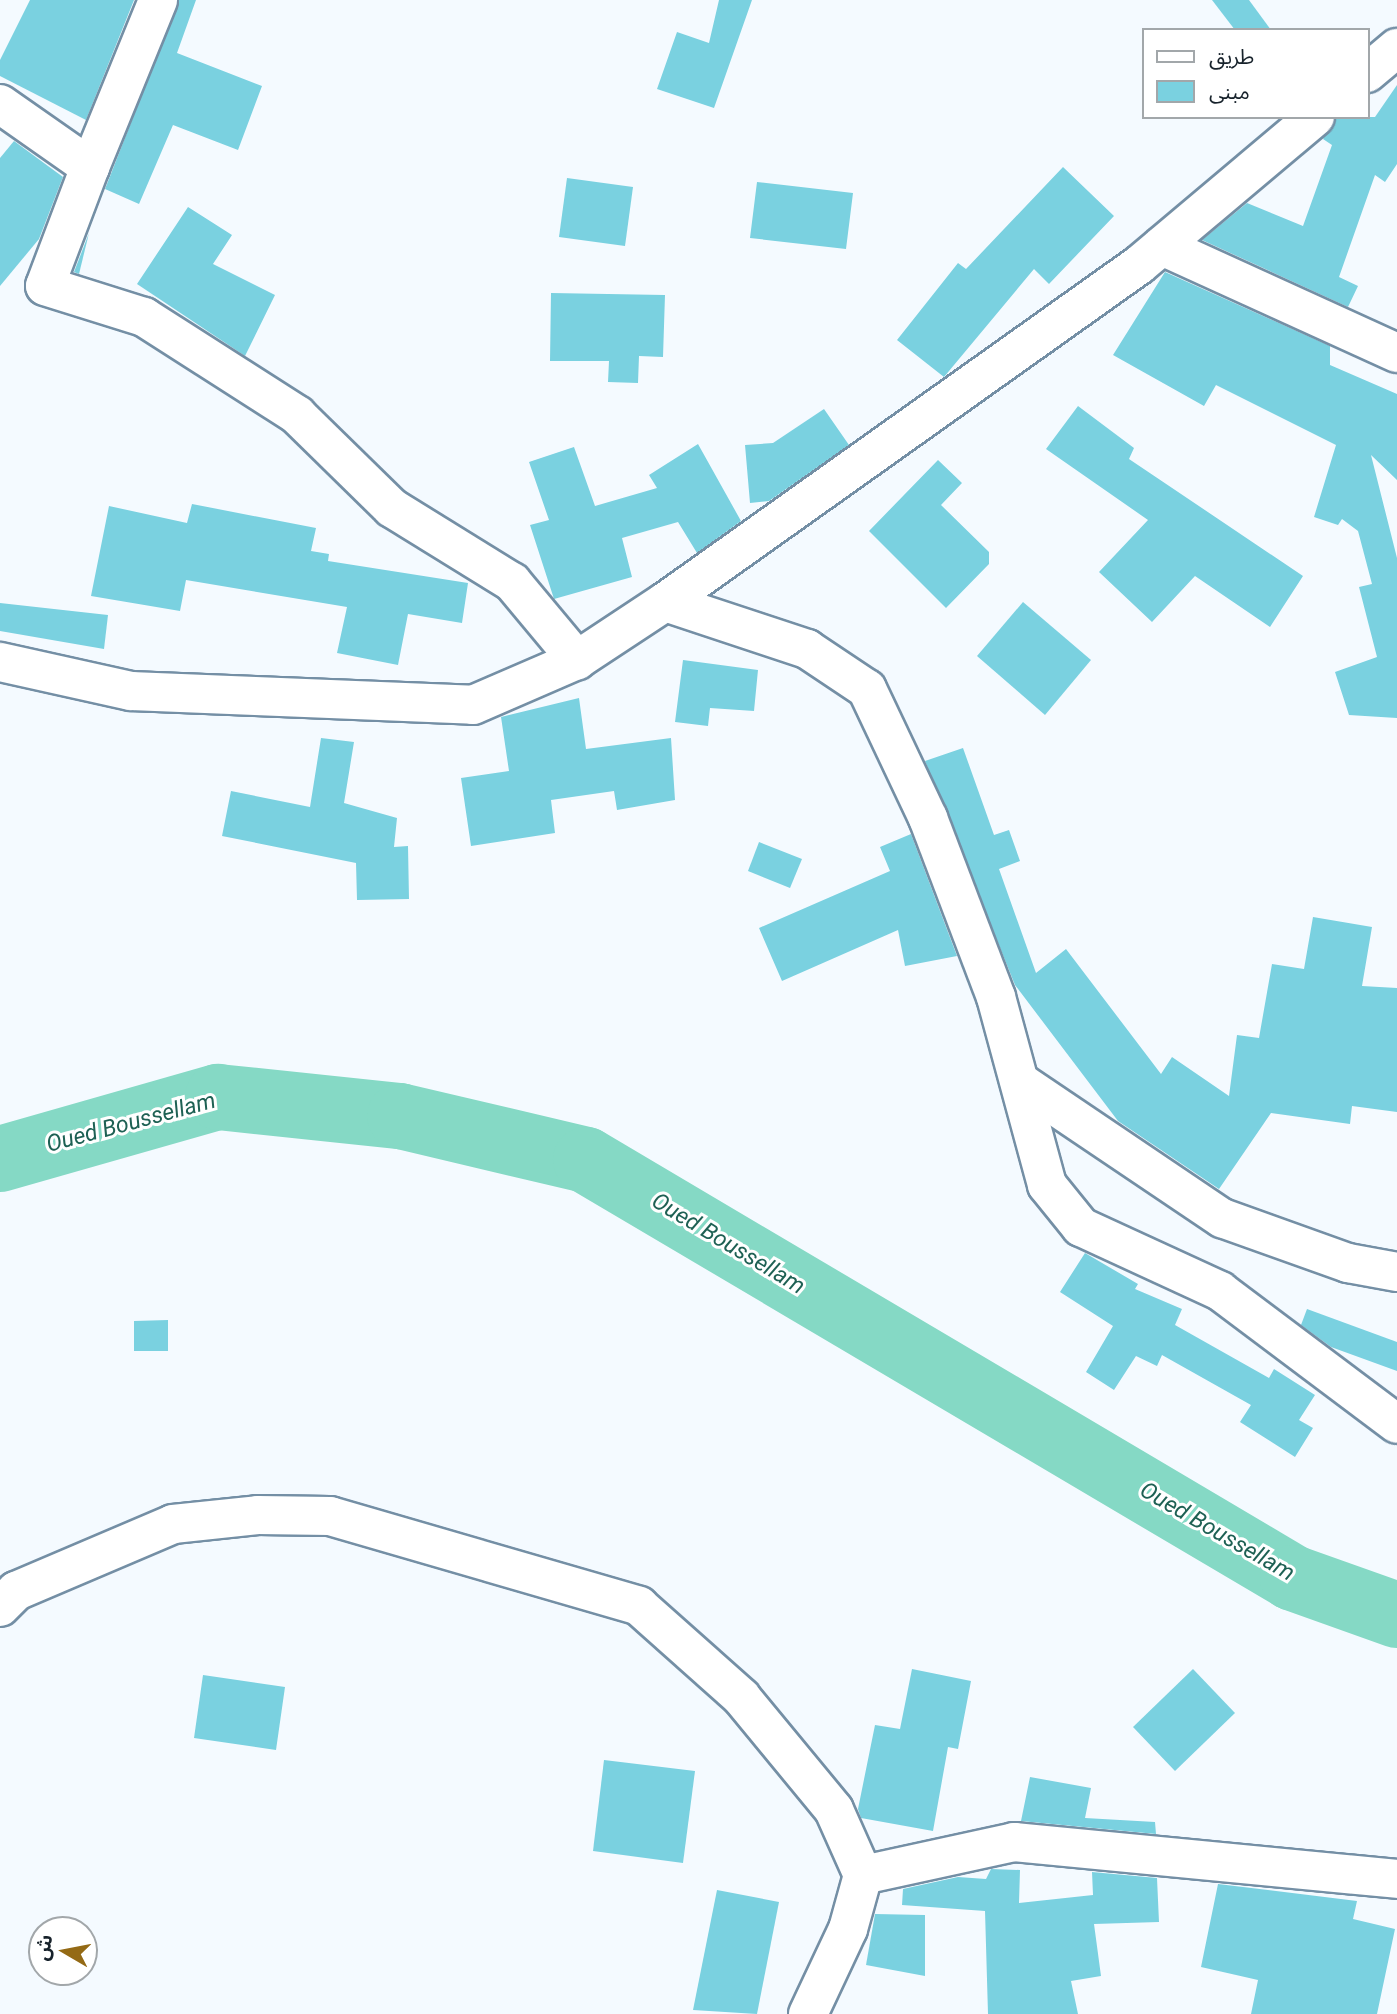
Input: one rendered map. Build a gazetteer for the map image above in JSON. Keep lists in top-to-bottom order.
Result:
{
  "water": ["Oued Boussellam"],
  "legend": ["طريق", "مبنى"],
  "north": "left"
}
